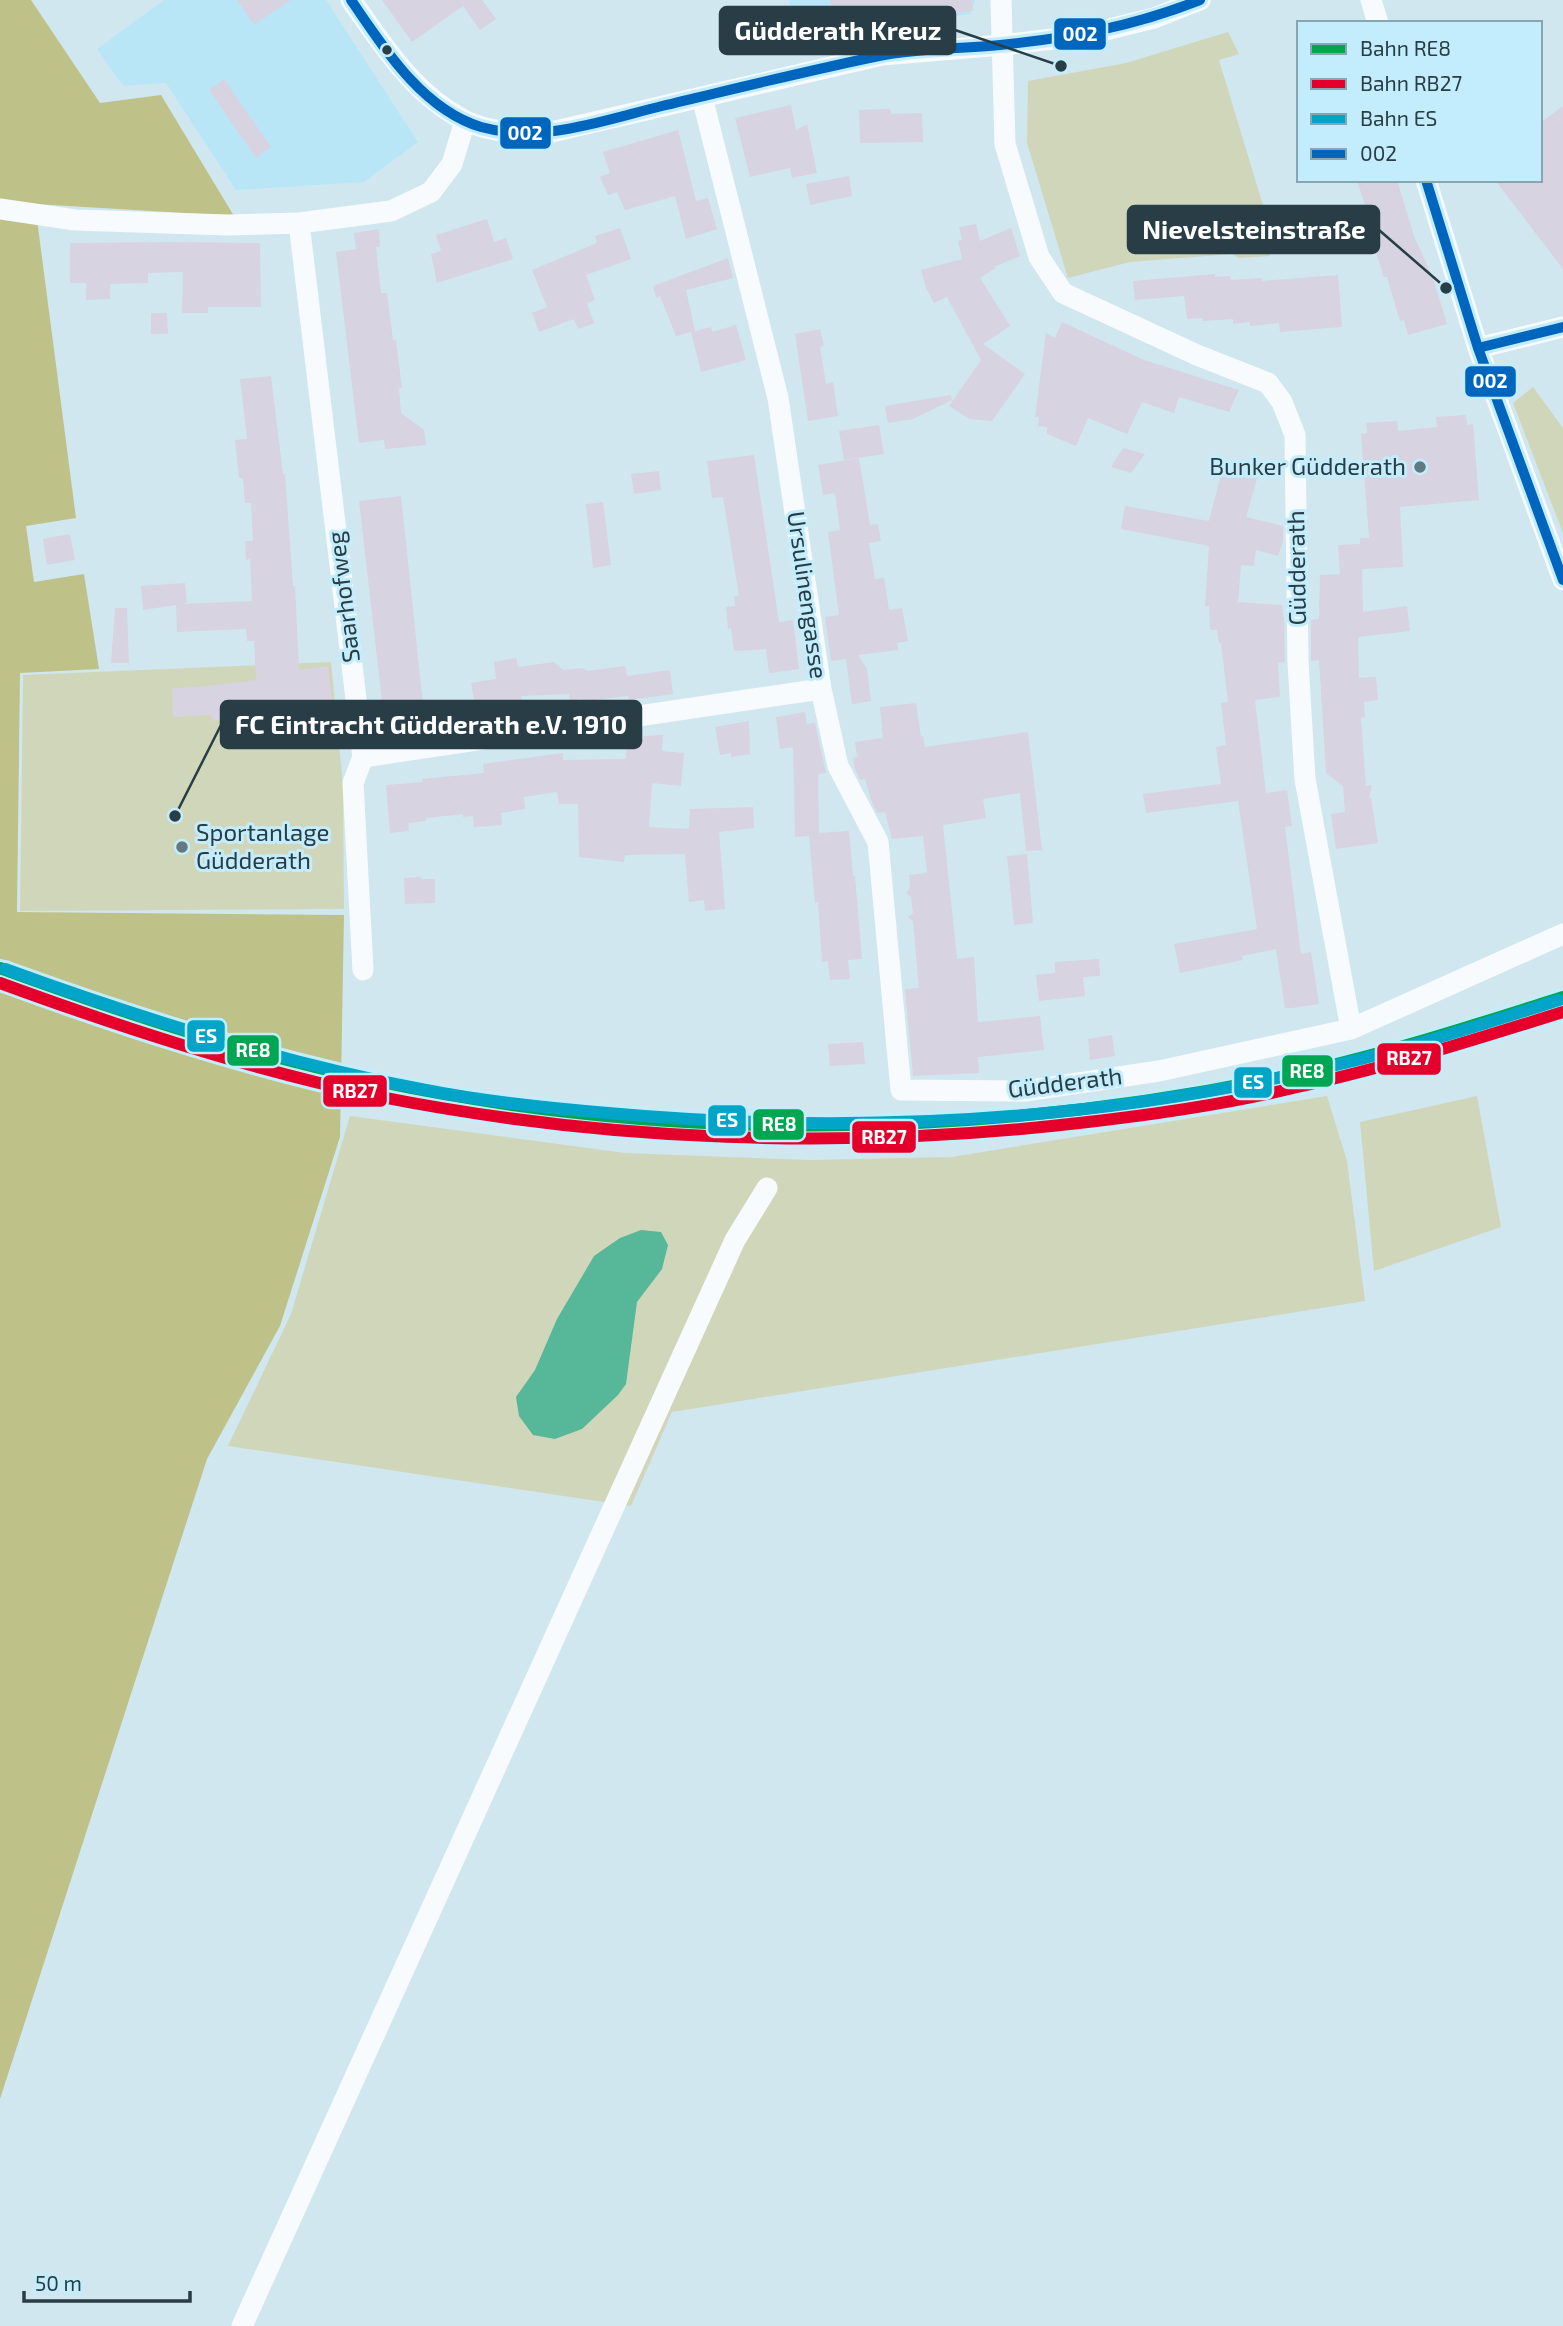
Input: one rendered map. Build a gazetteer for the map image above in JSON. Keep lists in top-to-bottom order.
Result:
{
  "streets": {
    "street": ["Güdderath", "Ursulinengasse", "Saarhofweg"]
  },
  "crossings": [
    ["Güdderath", "Ursulinengasse"]
  ],
  "places": [
    "Güdderath Kreuz",
    "Nievelsteinstraße",
    "Bunker Güdderath",
    "FC Eintracht Güdderath e.V. 1910",
    "Sportanlage Güdderath"
  ],
  "lines": [
    "transit line 002",
    "rail line RE8",
    "rail line ES",
    "rail line RB27"
  ],
  "legend": [
    "Bahn RE8",
    "Bahn RB27",
    "Bahn ES",
    "002"
  ],
  "scale_bar": "50 m"
}
